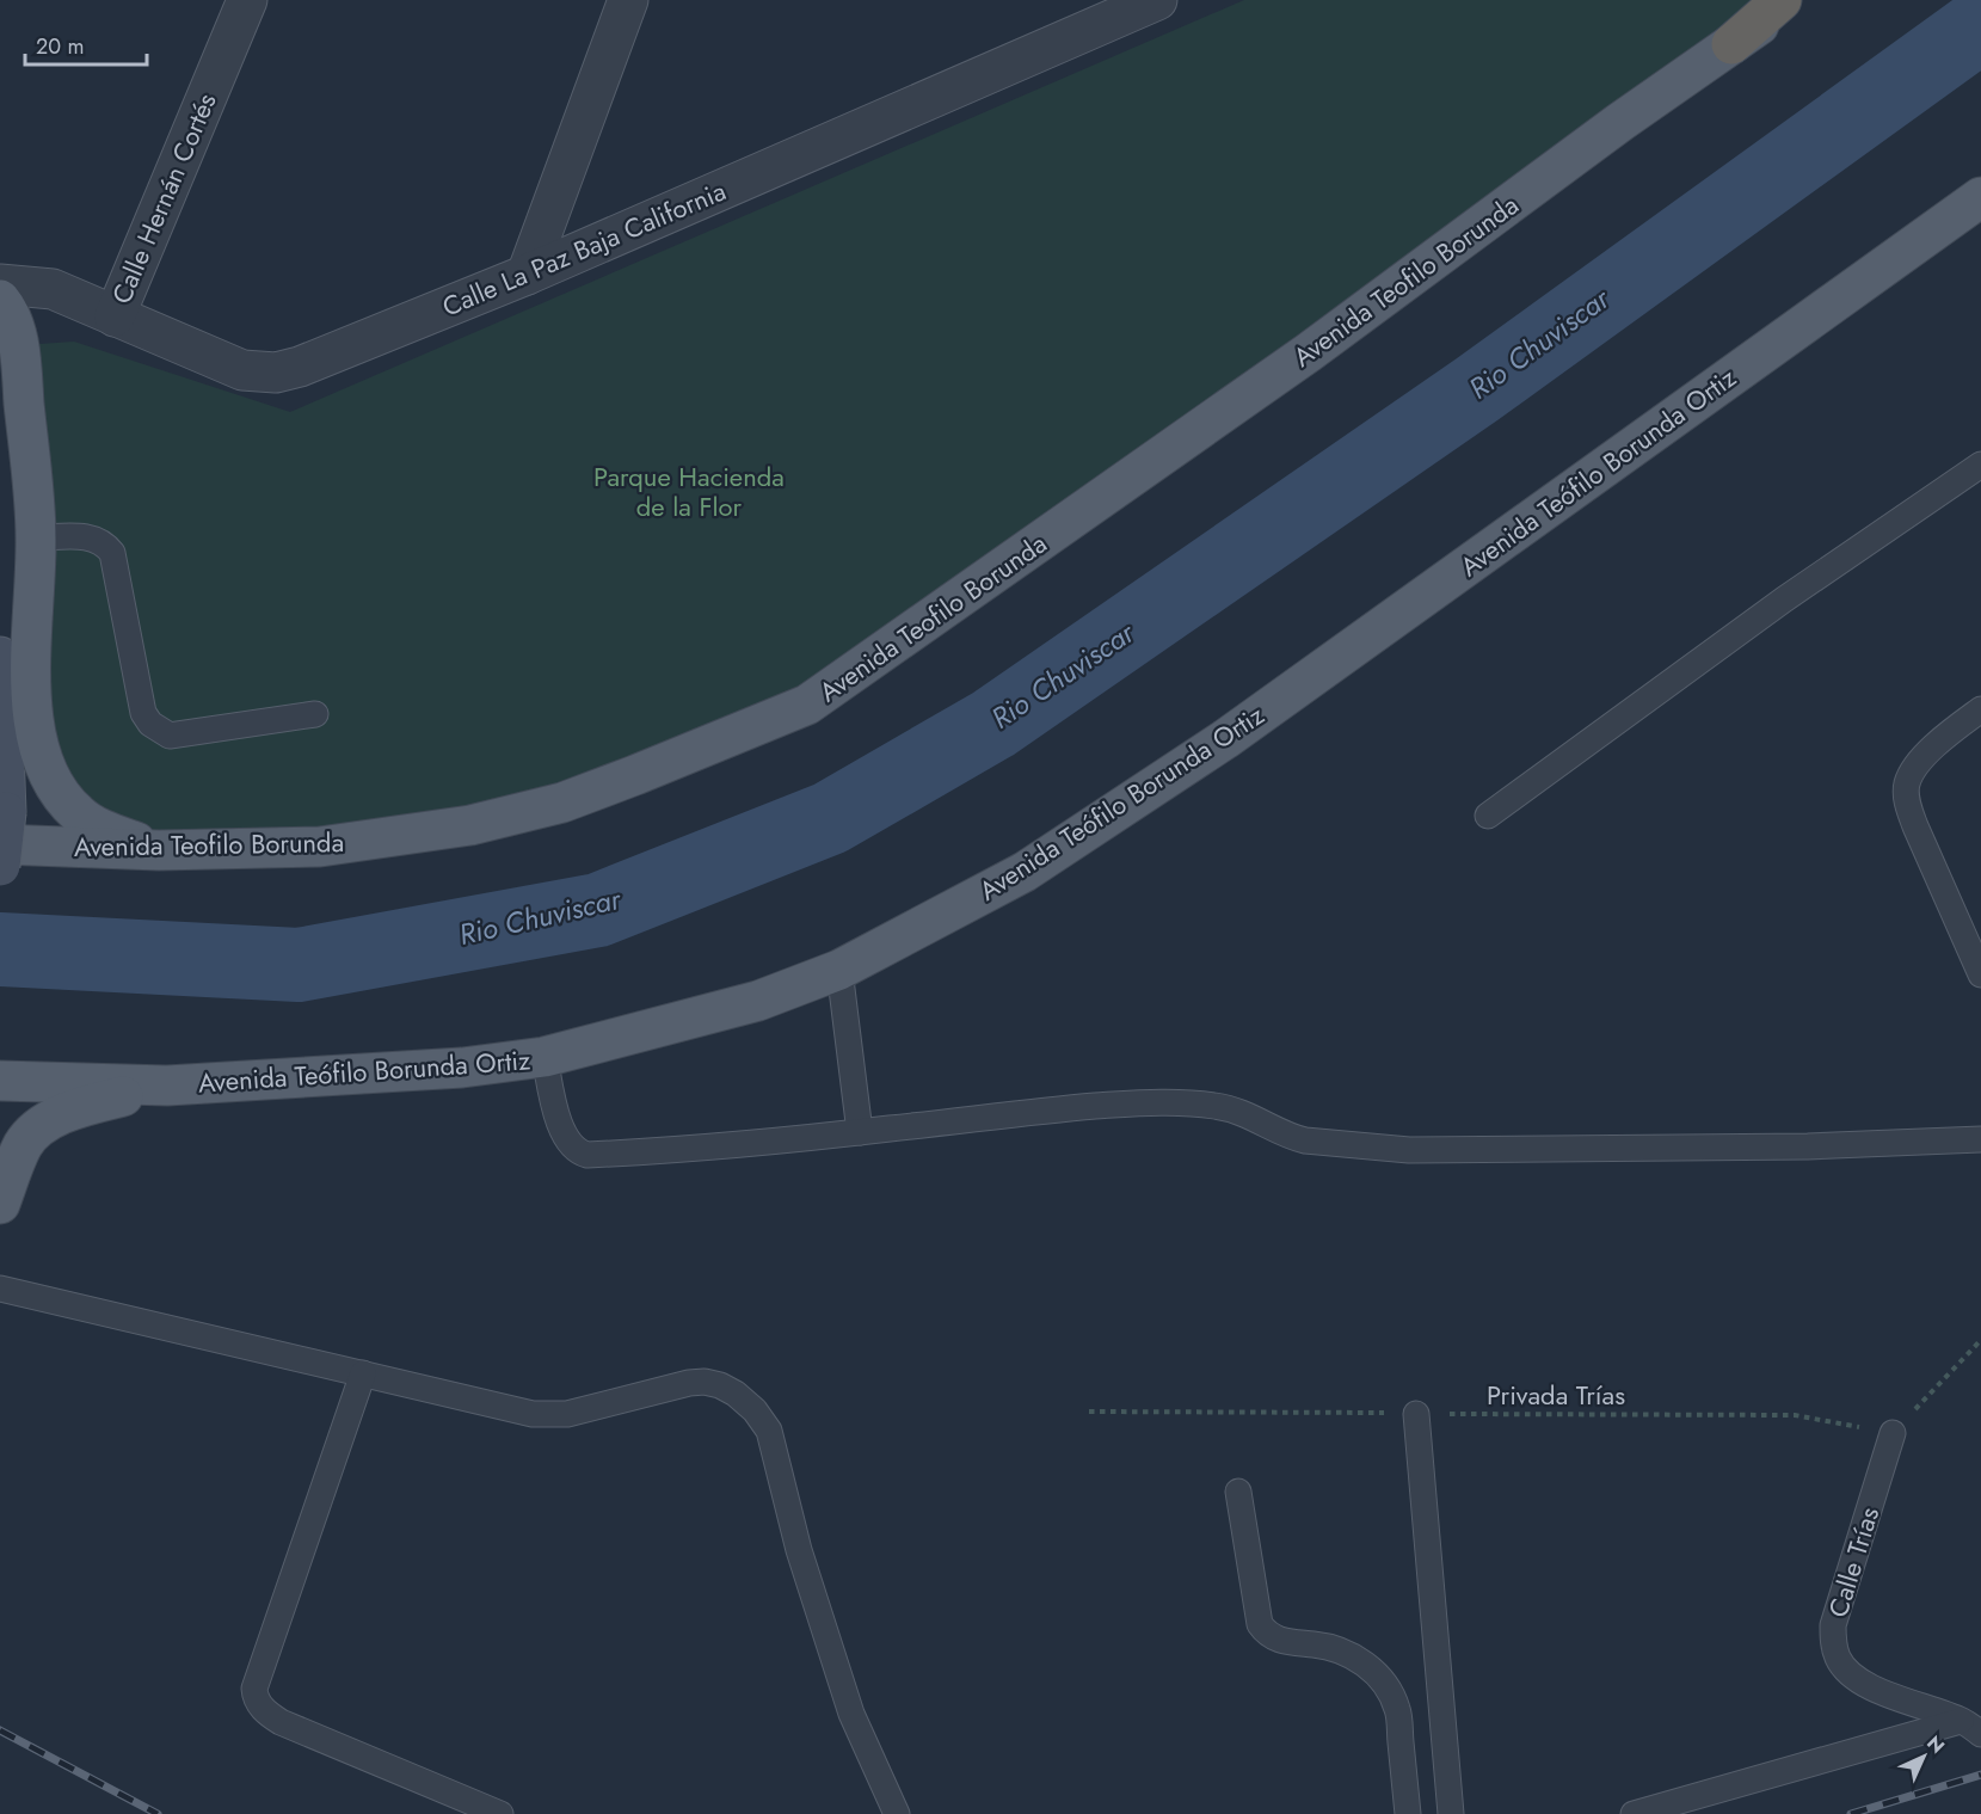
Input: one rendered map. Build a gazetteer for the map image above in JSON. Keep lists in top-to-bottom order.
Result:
{
  "streets": {
    "main road": ["Avenida Teofilo Borunda", "Avenida Teófilo Borunda Ortiz"],
    "street": ["Calle Hernán Cortés", "Calle La Paz Baja California"],
    "lane": ["Calle Trías"],
    "path": ["Privada Trías"]
  },
  "crossings": [
    ["Calle Hernán Cortés", "Calle La Paz Baja California"],
    ["Privada Trías", "Calle Trías"]
  ],
  "water": ["Rio Chuviscar"],
  "parks": ["Parque Hacienda de la Flor"],
  "scale_bar": "20 m",
  "north": "top right"
}
